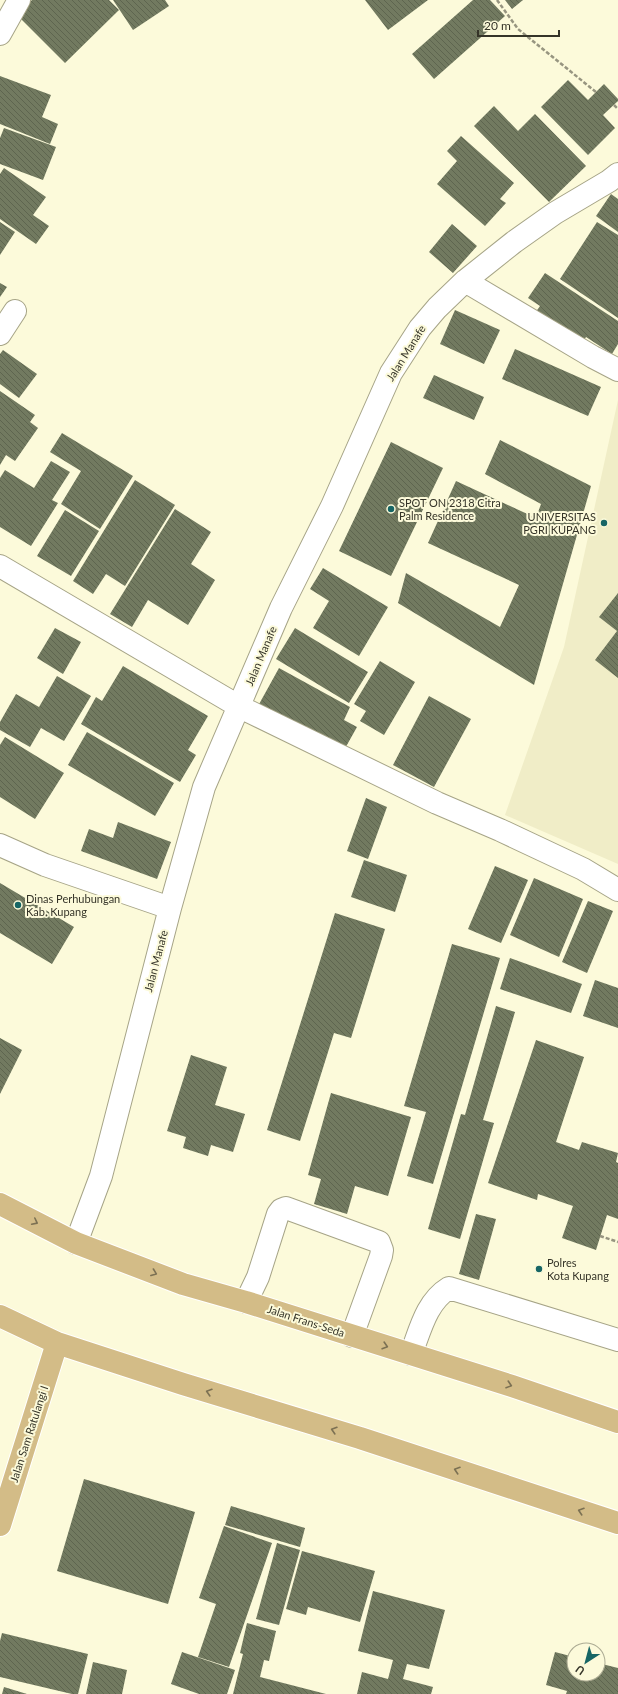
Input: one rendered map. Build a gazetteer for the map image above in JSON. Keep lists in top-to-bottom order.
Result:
{
  "streets": {
    "main road": ["Jalan Frans-Seda", "Jalan Sam Ratulangi I"],
    "street": ["Jalan Manafe"]
  },
  "crossings": [
    ["Jalan Manafe", "Jalan Frans-Seda"]
  ],
  "places": [
    "SPOT ON 2318 Citra Palm Residence",
    "UNIVERSITAS PGRI KUPANG",
    "Dinas Perhubungan Kab. Kupang",
    "Polres Kota Kupang"
  ],
  "scale_bar": "20 m",
  "north": "bottom left"
}
